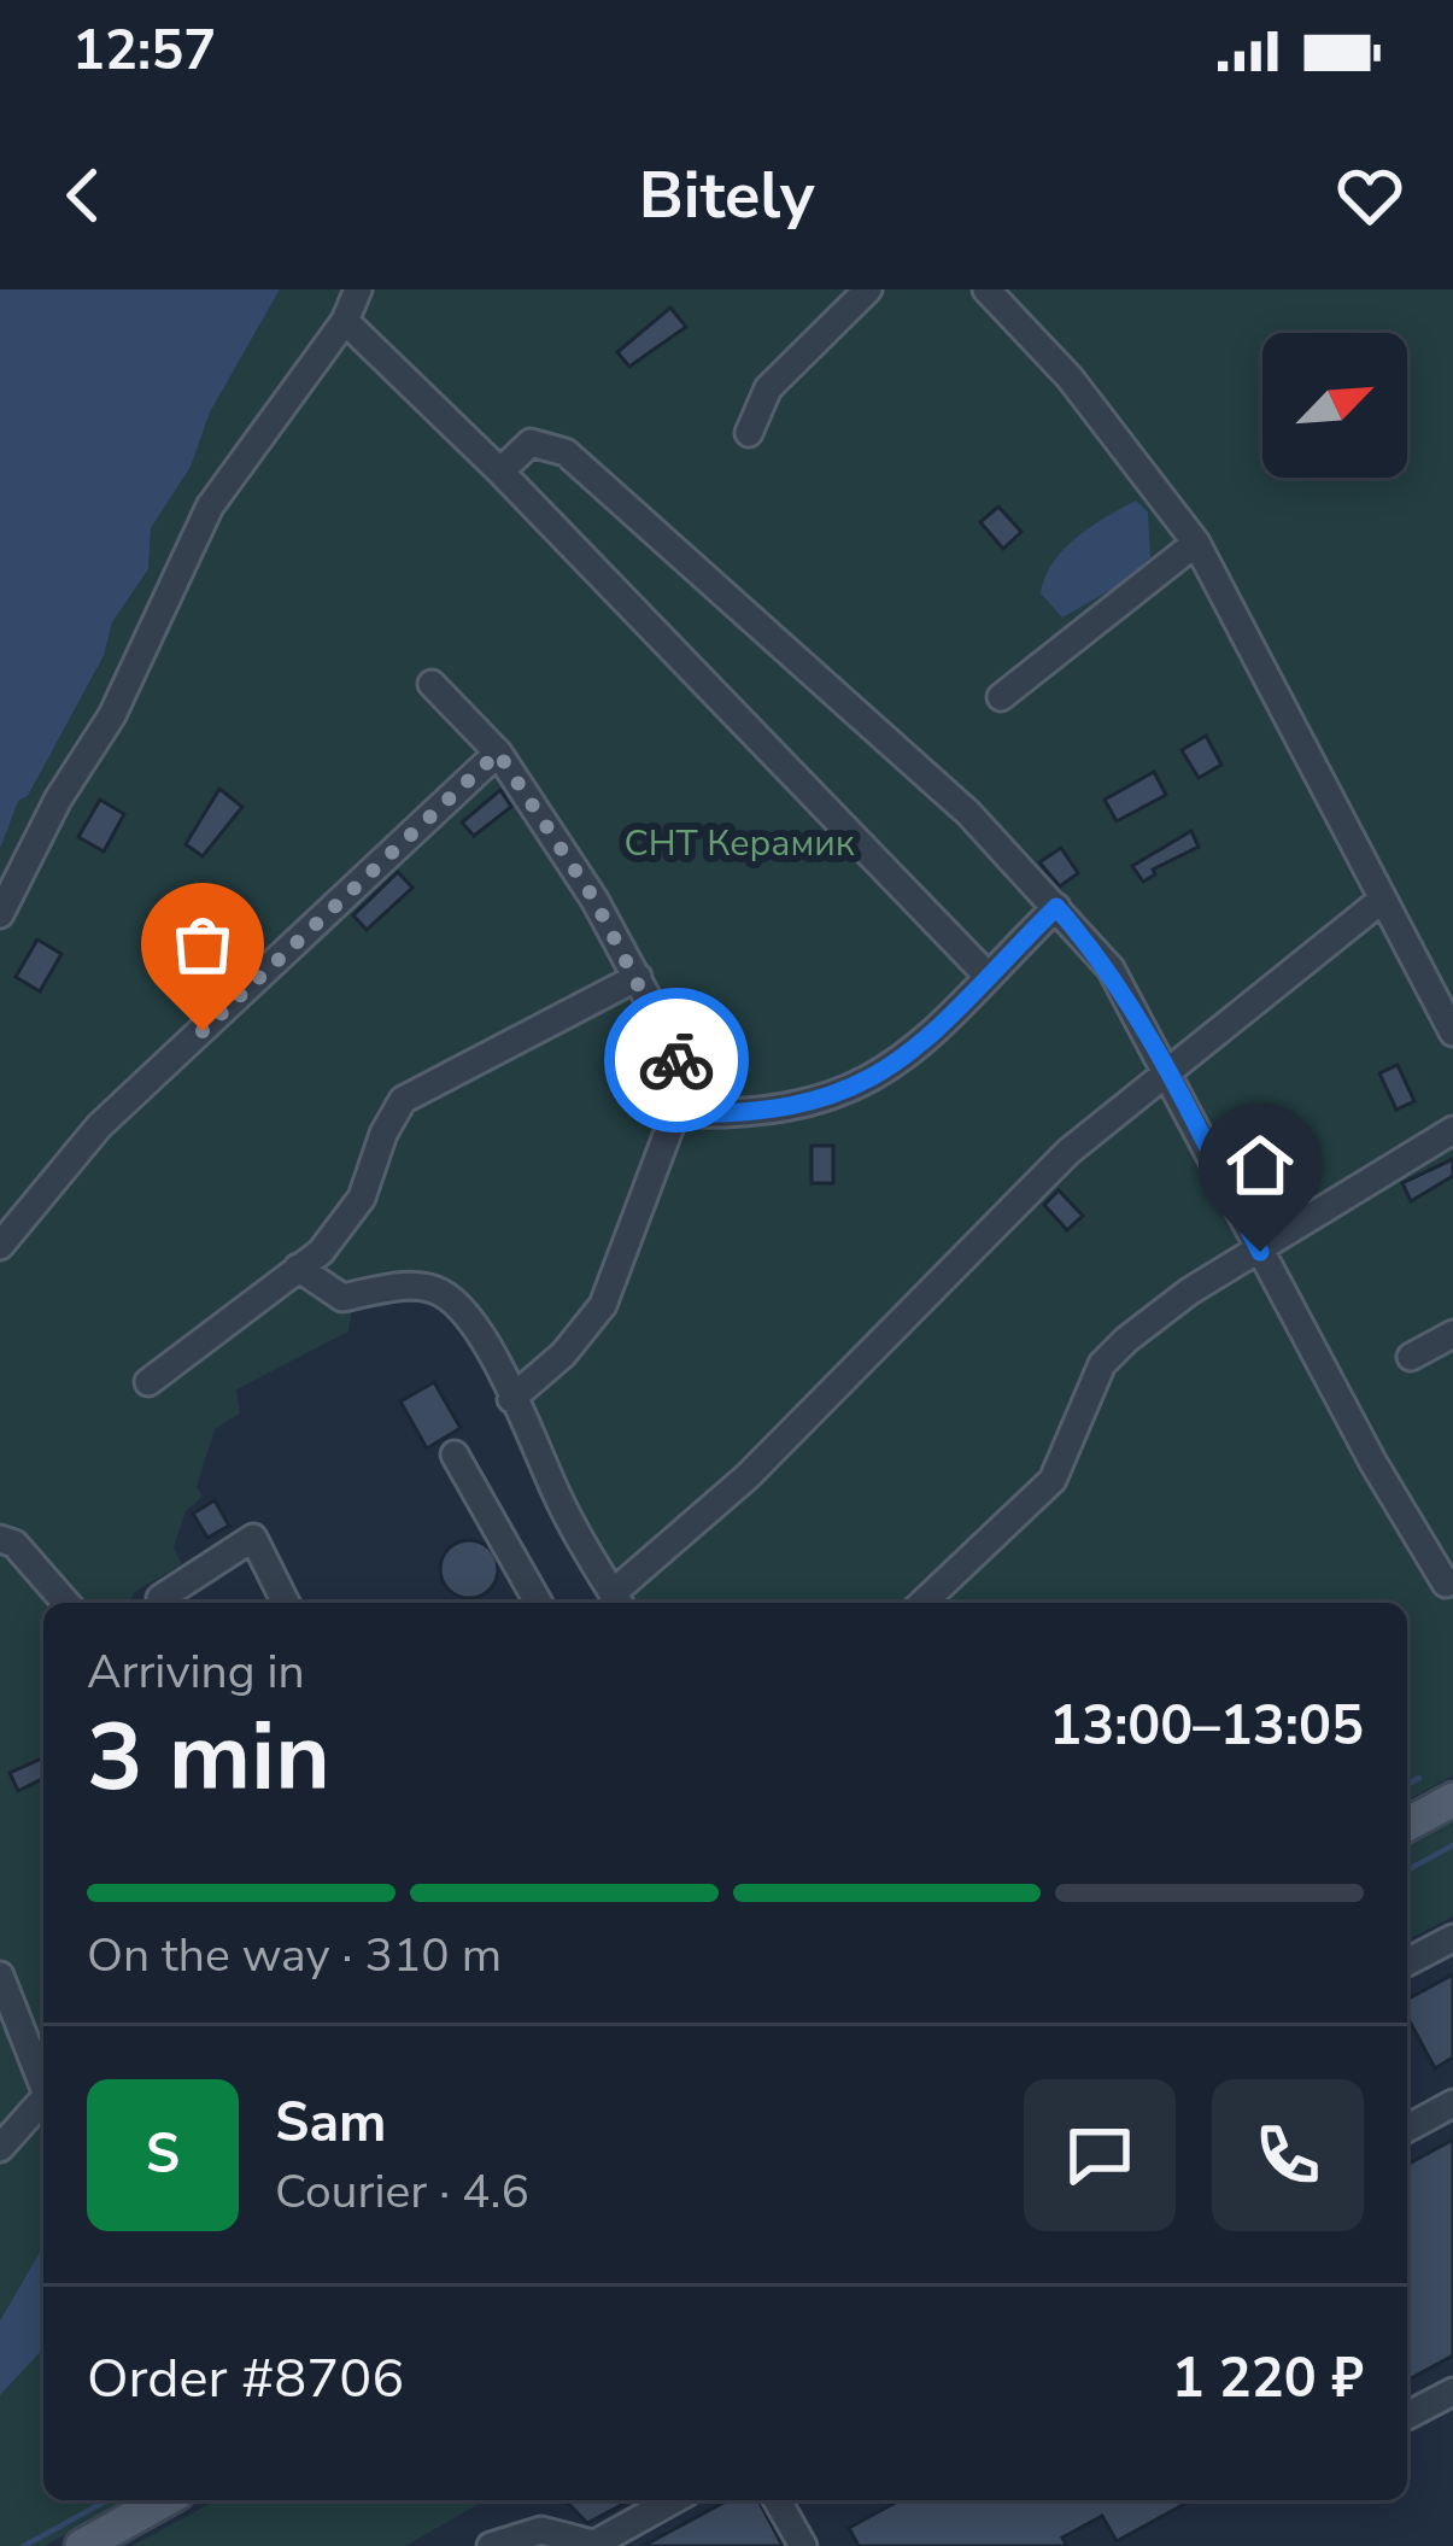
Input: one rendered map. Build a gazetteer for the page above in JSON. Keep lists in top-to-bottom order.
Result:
{
  "parks": ["СНТ Керамик"],
  "north": "top right",
  "page": {
    "status": "12:57",
    "header": "Bitely",
    "heading": ["3 min", "Arriving in", "13:00–13:05"],
    "panel": [
      "Sam",
      "Courier · 4.6",
      "Order #8706",
      "1 220 ₽"
    ],
    "bar": "On the way · 310 m",
    "round": "S"
  }
}
